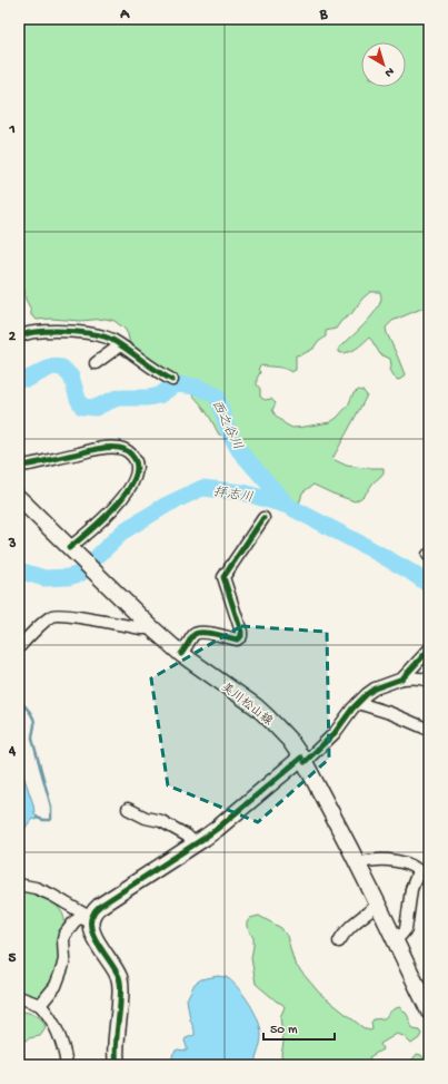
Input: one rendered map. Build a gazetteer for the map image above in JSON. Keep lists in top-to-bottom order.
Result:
{
  "streets": {
    "main road": ["美川松山線"]
  },
  "water": ["西之谷川", "拝志川"],
  "scale_bar": "50 m",
  "north": "bottom right",
  "grid": {
    "columns": ["A", "B"],
    "rows": [
      "1",
      "2",
      "3",
      "4",
      "5"
    ]
  }
}
